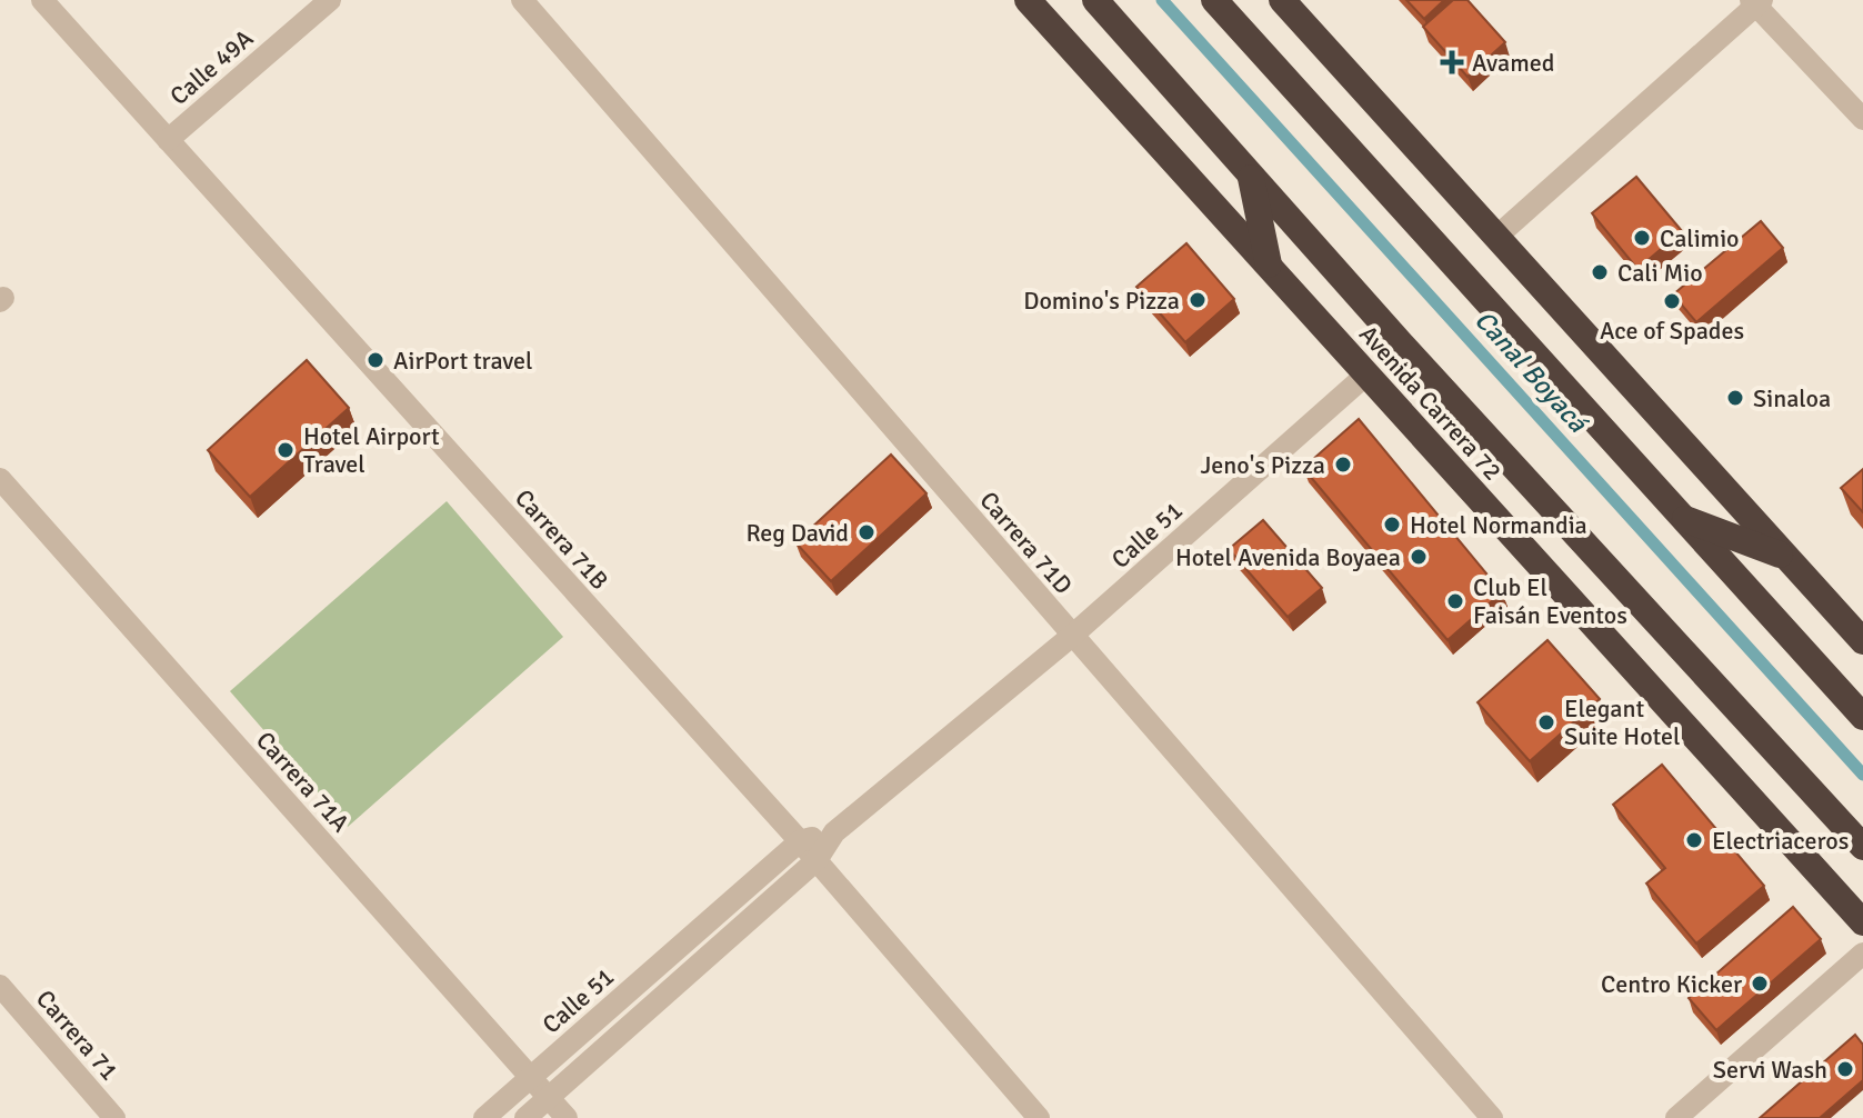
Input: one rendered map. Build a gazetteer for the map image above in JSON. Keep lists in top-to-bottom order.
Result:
{
  "streets": {
    "highway": ["Avenida Carrera 72"],
    "street": [
      "Calle 49A",
      "Calle 51",
      "Carrera 71B",
      "Carrera 71D",
      "Carrera 71A",
      "Carrera 71"
    ]
  },
  "crossings": [
    ["Calle 49A", "Carrera 71B"],
    ["Avenida Carrera 72", "Calle 51"],
    ["Calle 51", "Carrera 71B"],
    ["Calle 51", "Carrera 71D"],
    ["Calle 51", "Carrera 71A"]
  ],
  "water": ["Canal Boyacá"],
  "places": {
    "health": ["Avamed"],
    "other": [
      "Calimio",
      "Cali Mio",
      "Domino's Pizza",
      "Ace of Spades",
      "AirPort travel",
      "Sinaloa",
      "Hotel Airport Travel",
      "Jeno's Pizza",
      "Hotel Normandia",
      "Reg David",
      "Hotel Avenida Boyaea",
      "Club El Faisán Eventos",
      "Elegant Suite Hotel",
      "Electriaceros",
      "Centro Kicker",
      "Servi Wash"
    ]
  }
}
